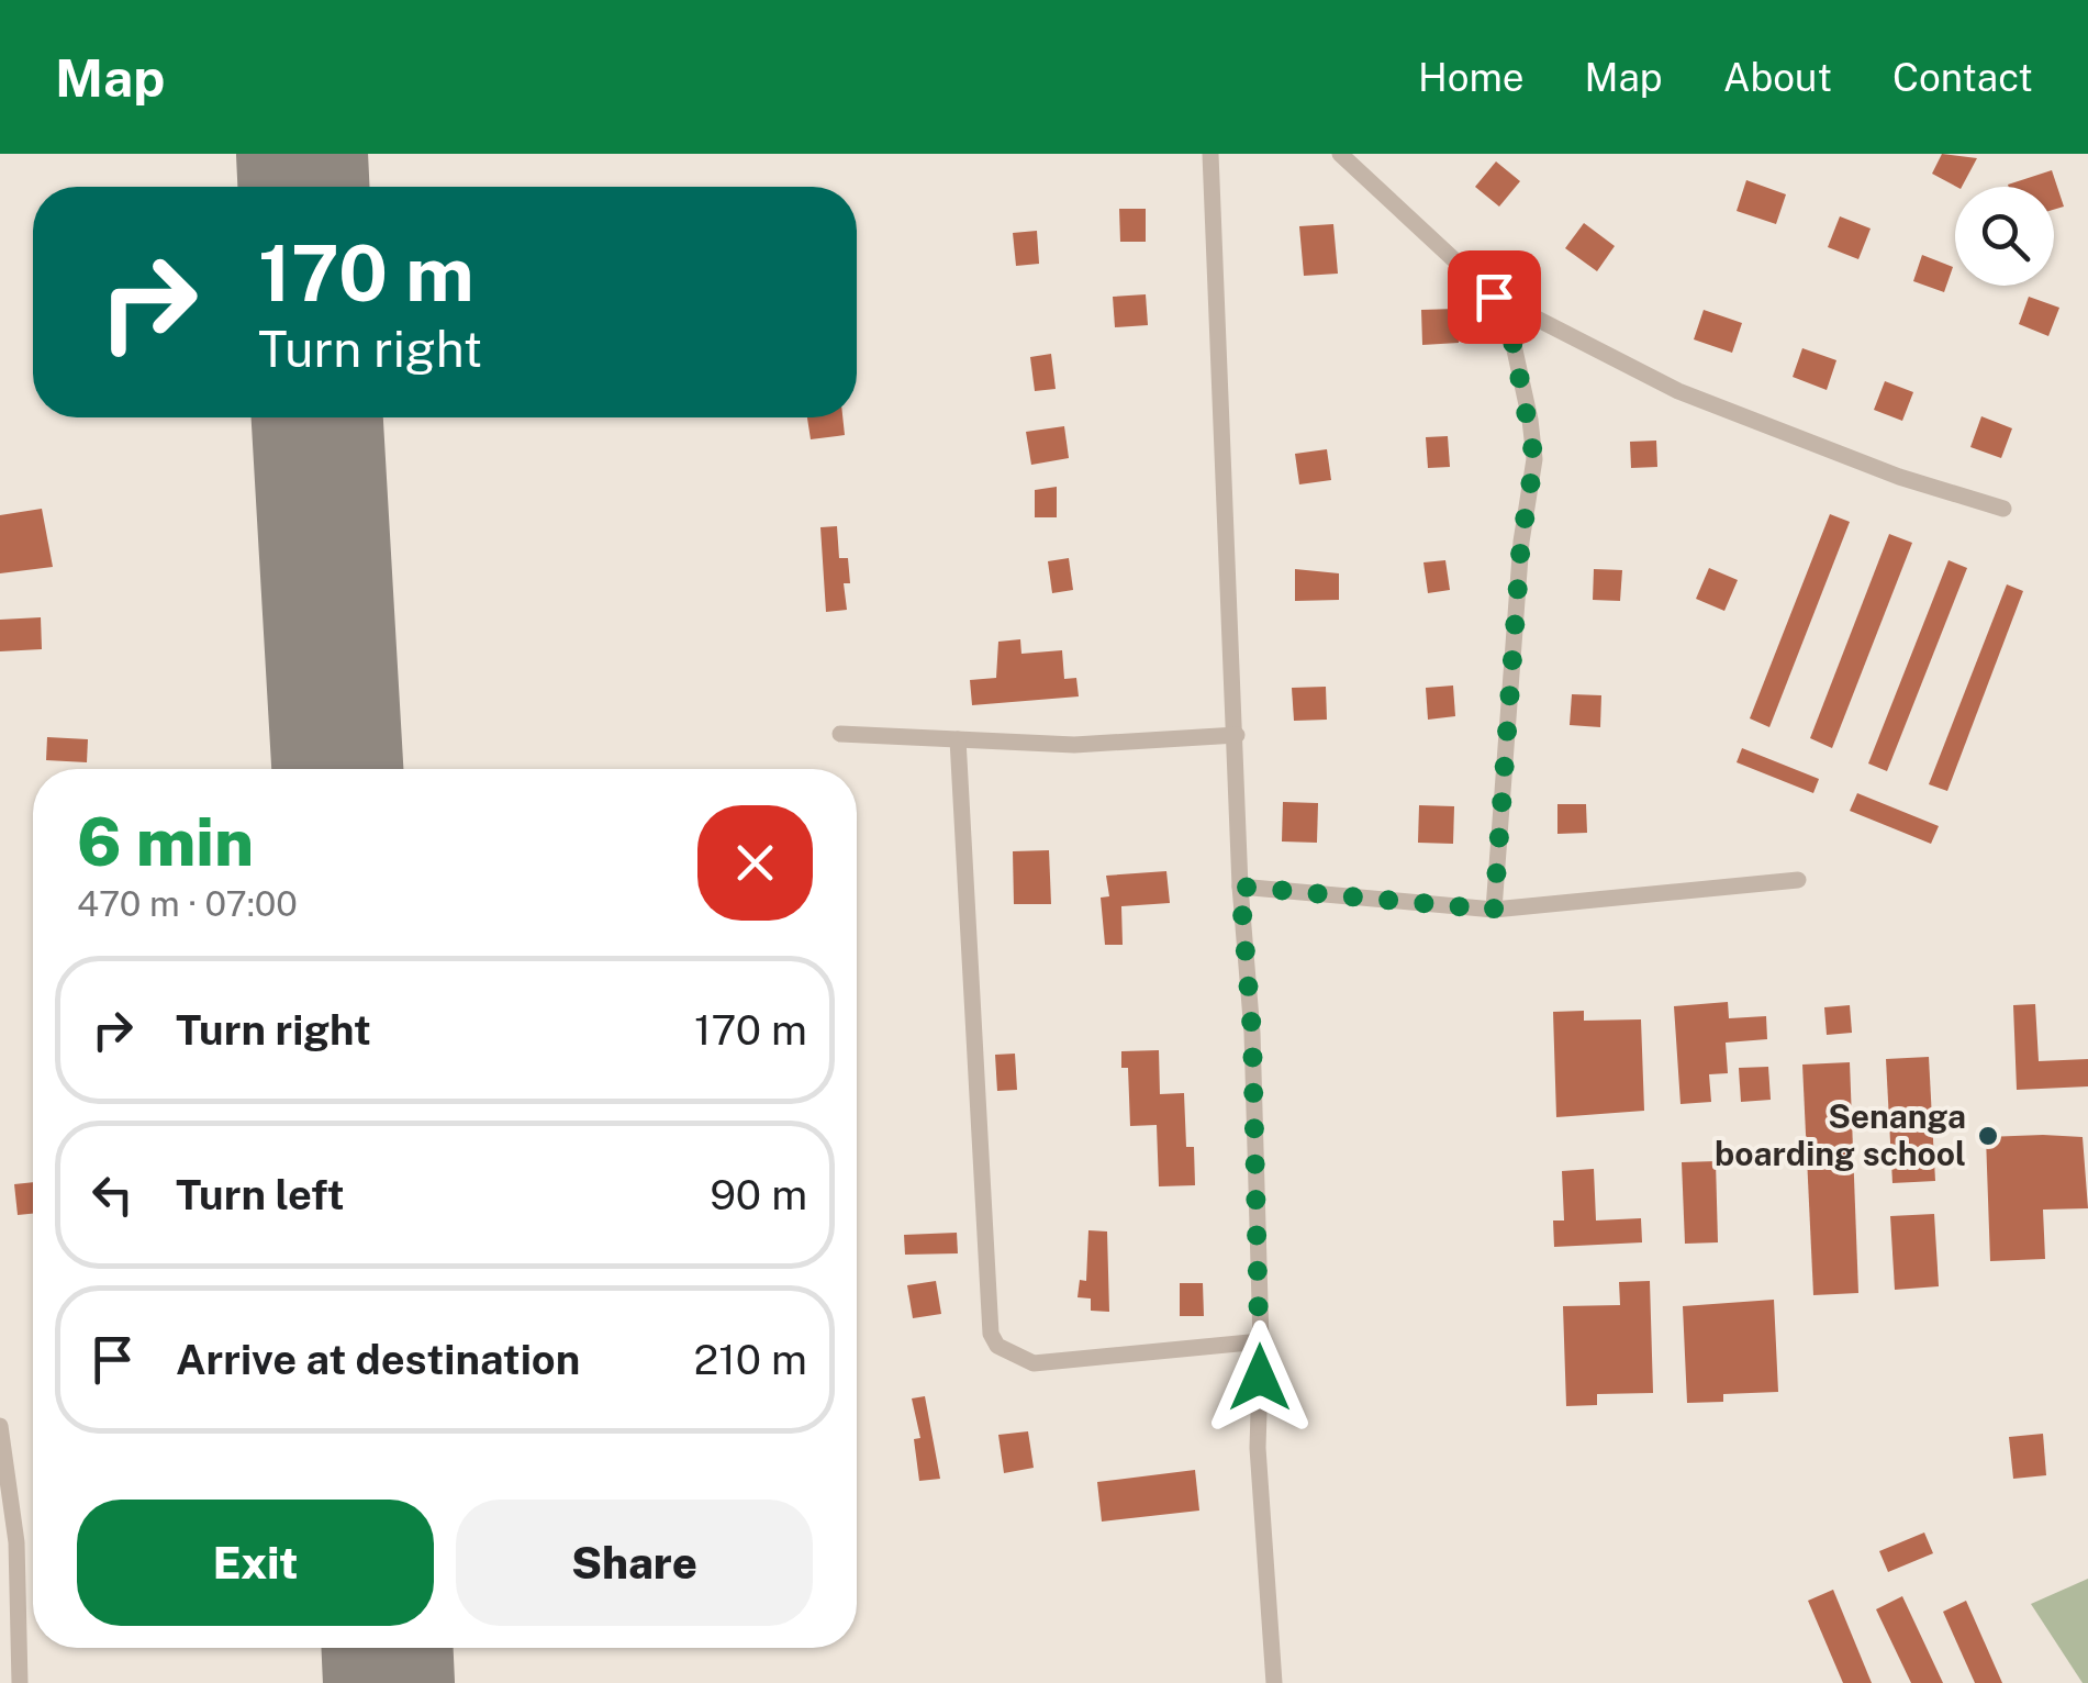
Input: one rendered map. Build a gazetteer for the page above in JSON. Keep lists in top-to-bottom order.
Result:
{
  "places": ["Senanga boarding school"],
  "page": {
    "header": "Map",
    "nav": [
      "Home",
      "Map",
      "About",
      "Contact"
    ],
    "turn": ["170 m", "Turn right"],
    "heading": ["6 min", "470 m · 07:00"],
    "list": [
      {
        "name": "Turn right",
        "value": "170 m"
      },
      {
        "name": "Turn left",
        "value": "90 m"
      },
      {
        "name": "Arrive at destination",
        "value": "210 m"
      }
    ],
    "buttons": ["Exit", "Share"]
  }
}
